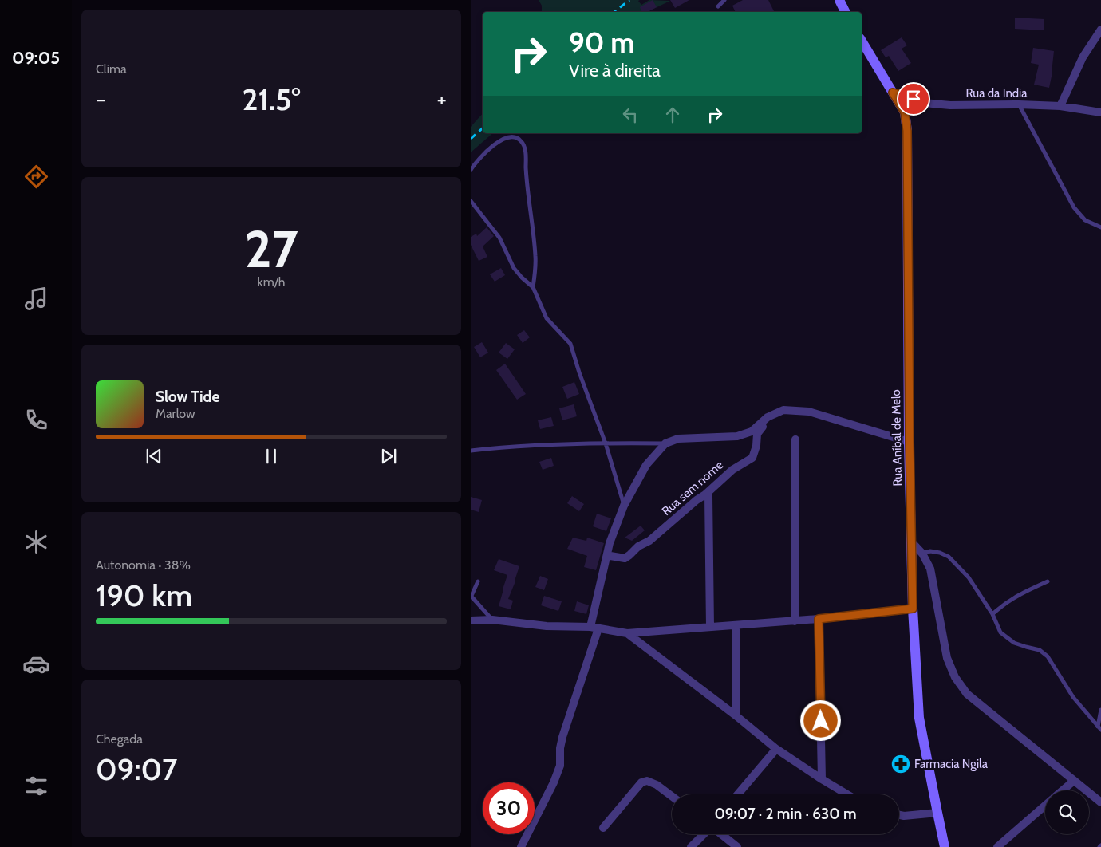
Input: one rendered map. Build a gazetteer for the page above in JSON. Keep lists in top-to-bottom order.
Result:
{
  "streets": {
    "street": ["Rua da India", "Rua Aníbal de Melo", "Rua sem nome"]
  },
  "crossings": [
    ["Rua da India", "Rua Aníbal de Melo"]
  ],
  "places": {
    "pharmacy": ["Farmacia Ngila"]
  },
  "page": {
    "tabs": "09:05",
    "tile": [
      "Clima",
      ["27", "km/h"],
      ["Autonomia · 38%", "190 km"],
      ["Chegada", "09:07"]
    ],
    "turn": ["90 m", "Vire à direita"],
    "heat": ["−", "21.5°", "+"],
    "song": ["Slow Tide", "Marlow"],
    "limit": "30",
    "trip": "09:07 · 2 min · 630 m"
  }
}
